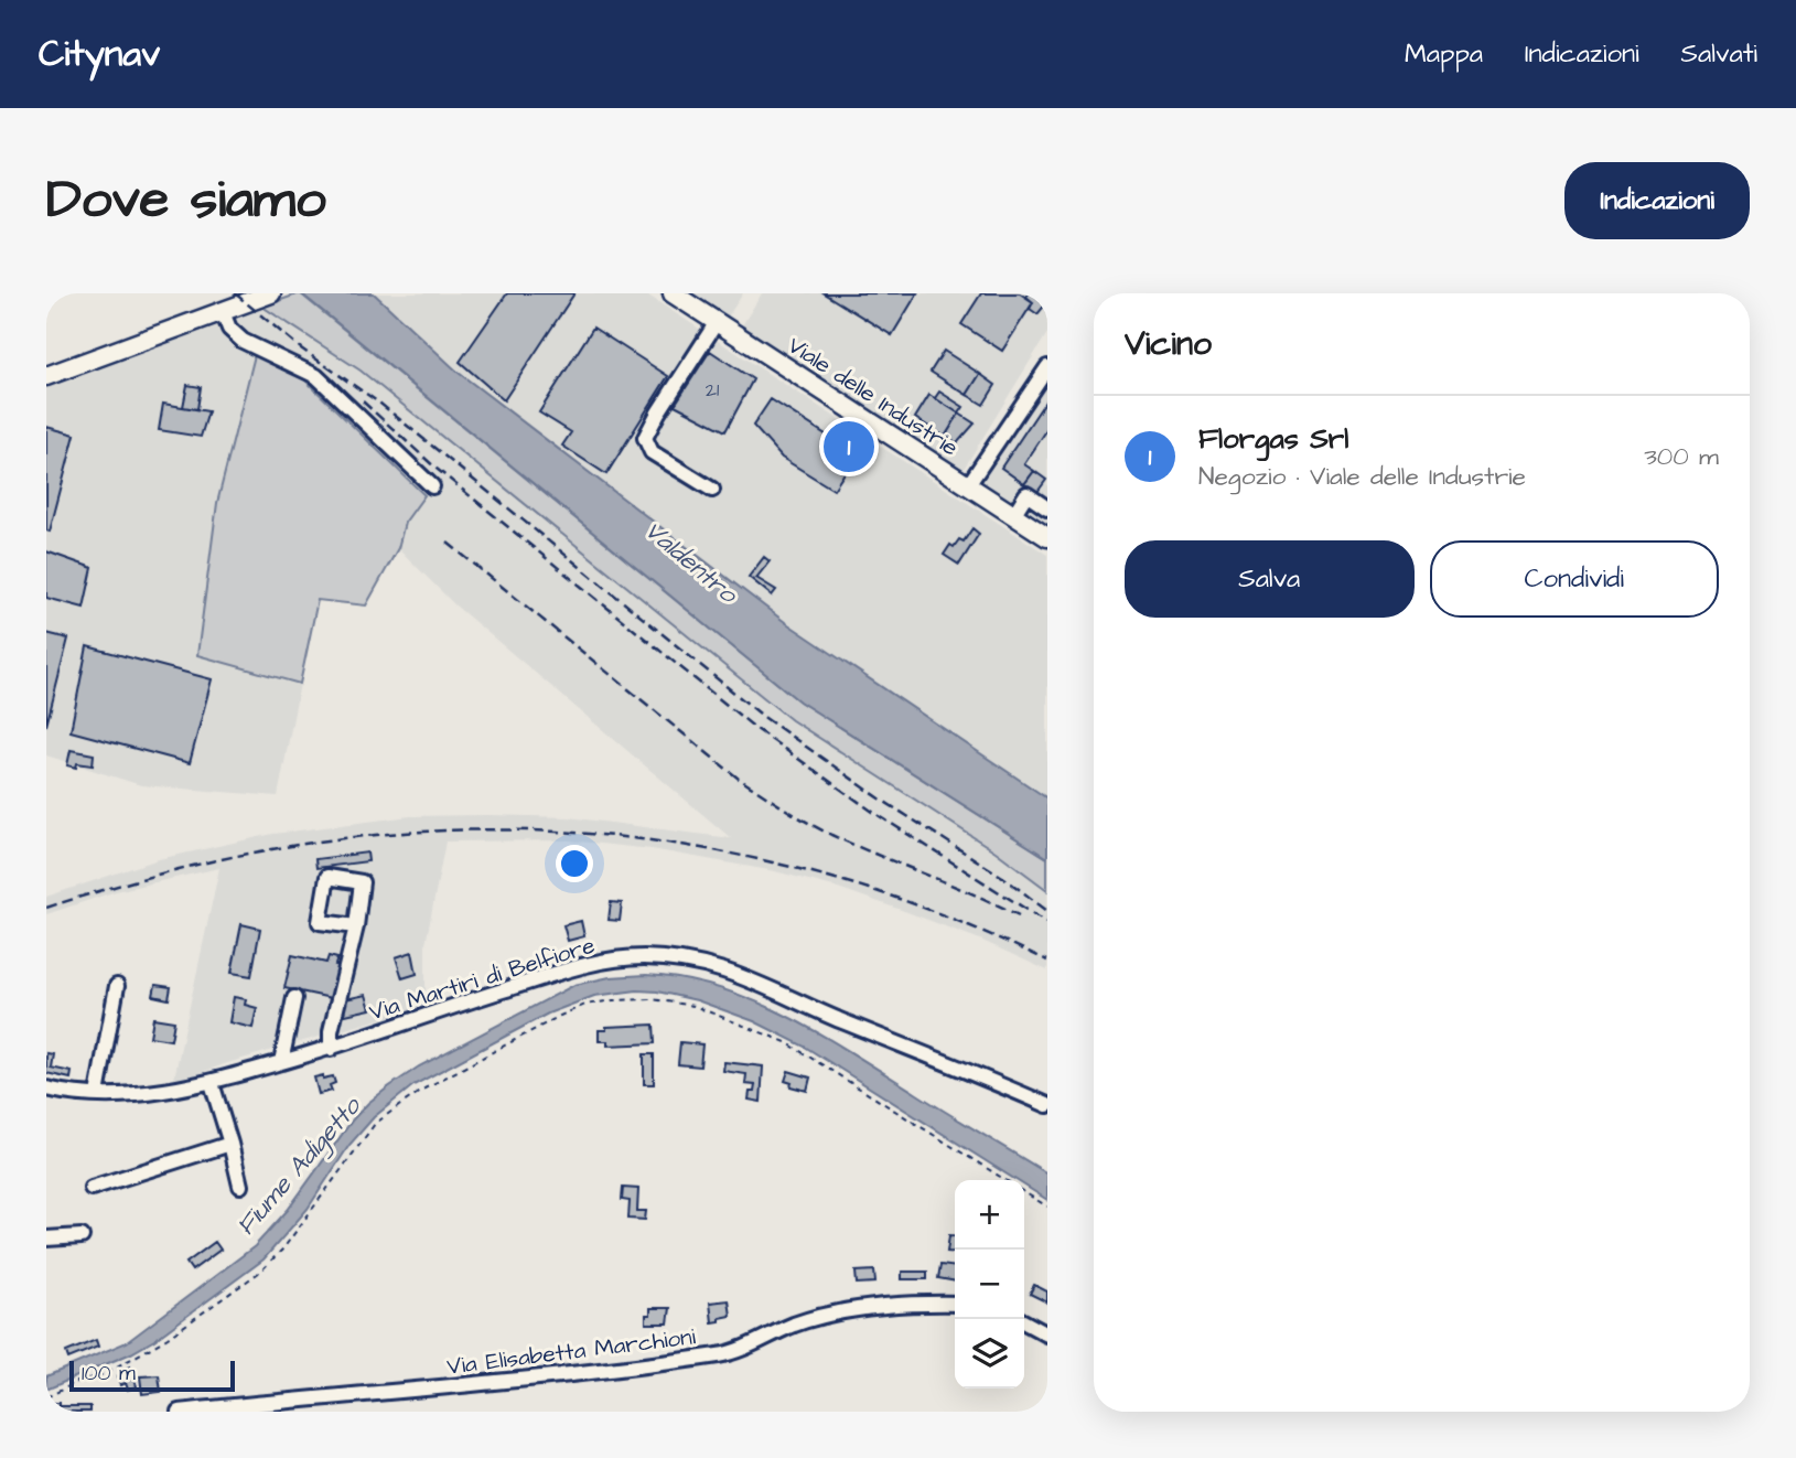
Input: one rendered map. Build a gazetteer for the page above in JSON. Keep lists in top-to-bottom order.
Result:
{
  "streets": {
    "main road": ["Viale delle Industrie"],
    "street": ["Via Martiri di Belfiore", "Via Elisabetta Marchioni"]
  },
  "water": ["Valdentro", "Fiume Adigetto"],
  "house_numbers": ["21"],
  "scale_bar": "100 m",
  "page": {
    "header": "Citynav",
    "nav": ["Mappa", "Indicazioni", "Salvati"],
    "buttons": [
      "Indicazioni",
      ["Salva", "Condividi"]
    ],
    "title": "Dove siamo",
    "heading": "Vicino",
    "list": [
      {
        "mark": "1",
        "name": "Florgas Srl",
        "note": "Negozio · Viale delle Industrie",
        "value": "300 m"
      }
    ],
    "pins": "1",
    "map_buttons": ["+", "−"],
    "scale": "100 m"
  }
}
